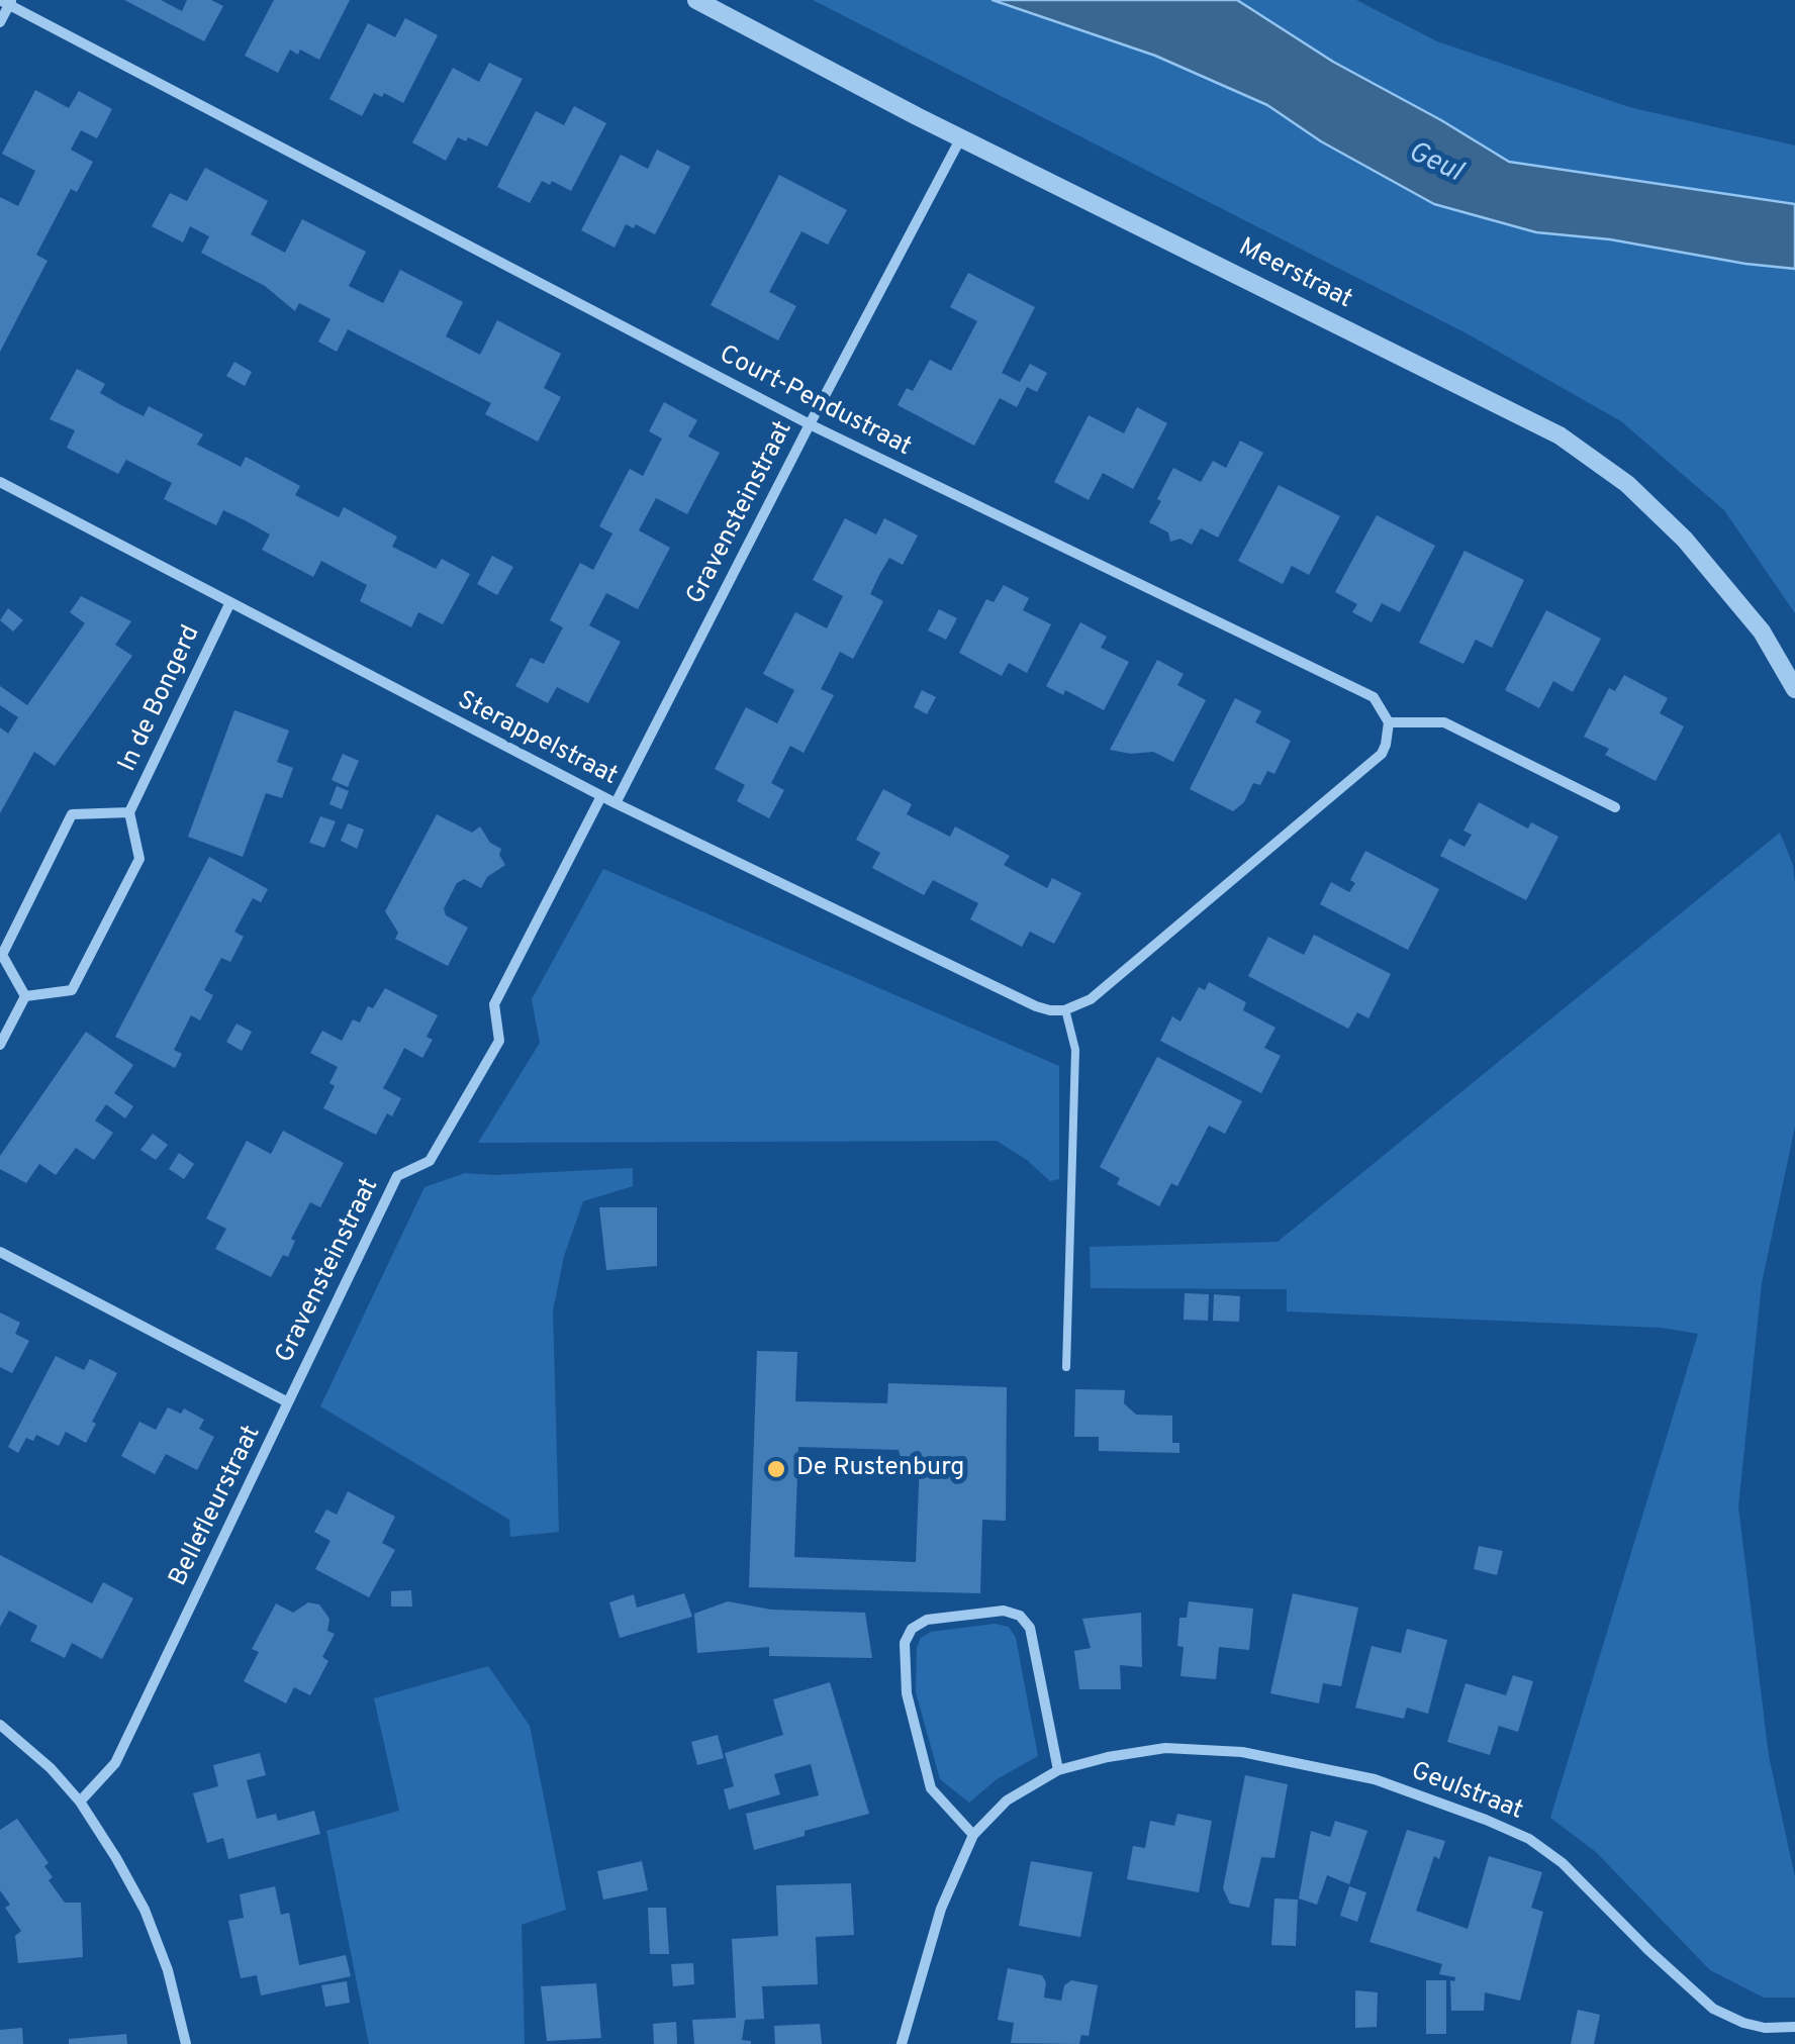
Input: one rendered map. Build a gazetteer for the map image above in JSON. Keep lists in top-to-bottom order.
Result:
{
  "streets": {
    "street": [
      "Meerstraat",
      "Court-Pendustraat",
      "Gravensteinstraat",
      "In de Bongerd",
      "Sterappelstraat",
      "Bellefleurstraat",
      "Geulstraat"
    ]
  },
  "crossings": [
    ["Meerstraat", "Gravensteinstraat"],
    ["Court-Pendustraat", "Gravensteinstraat"],
    ["Gravensteinstraat", "Sterappelstraat"],
    ["Gravensteinstraat", "Bellefleurstraat"],
    ["In de Bongerd", "Sterappelstraat"]
  ],
  "water": ["Geul"],
  "places": ["De Rustenburg"]
}
